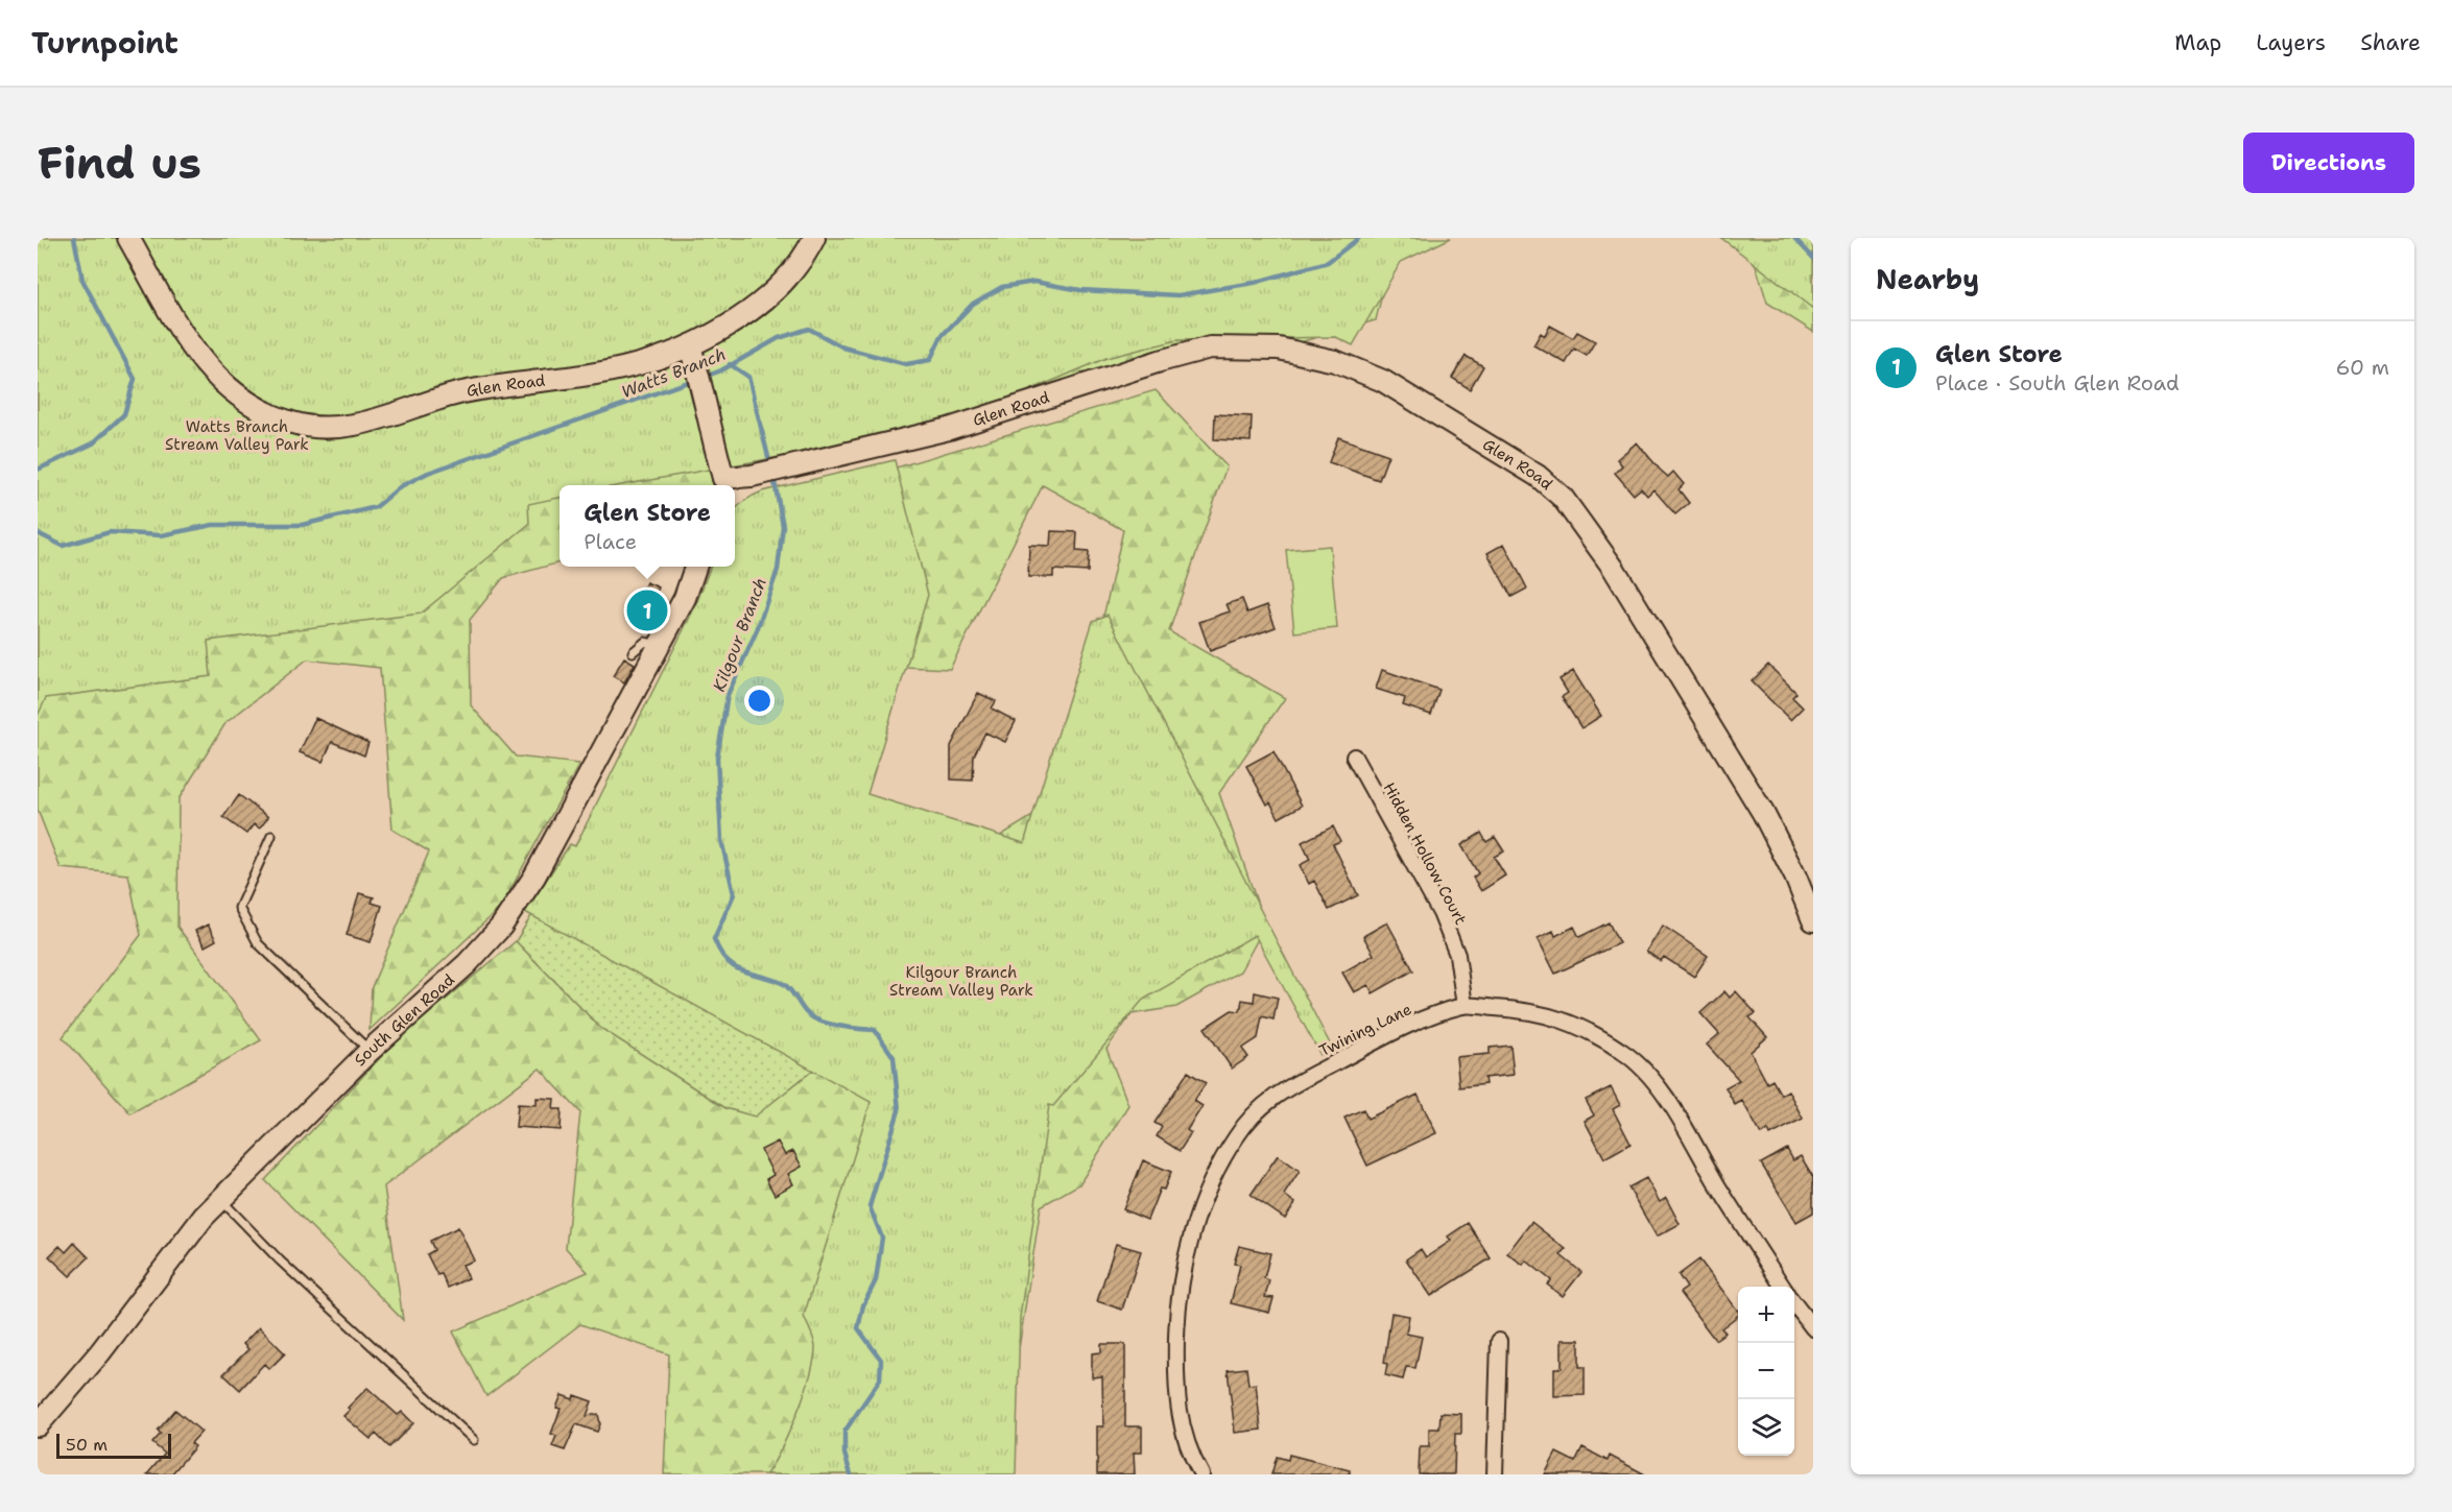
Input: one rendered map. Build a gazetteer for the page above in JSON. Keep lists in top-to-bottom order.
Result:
{
  "streets": {
    "main road": ["Glen Road", "South Glen Road"],
    "street": ["Hidden Hollow Court", "Twining Lane"]
  },
  "crossings": [
    ["Hidden Hollow Court", "Twining Lane"]
  ],
  "water": ["Watts Branch", "Kilgour Branch"],
  "parks": ["Watts Branch Stream Valley Park", "Kilgour Branch Stream Valley Park"],
  "scale_bar": "50 m",
  "page": {
    "header": "Turnpoint",
    "nav": ["Map", "Layers", "Share"],
    "buttons": "Directions",
    "title": "Find us",
    "heading": "Nearby",
    "list": [
      {
        "mark": "1",
        "name": "Glen Store",
        "note": "Place · South Glen Road",
        "value": "60 m"
      }
    ],
    "popup": ["Glen Store", "Place"],
    "pins": "1",
    "map_buttons": ["+", "−"],
    "scale": "50 m"
  }
}
